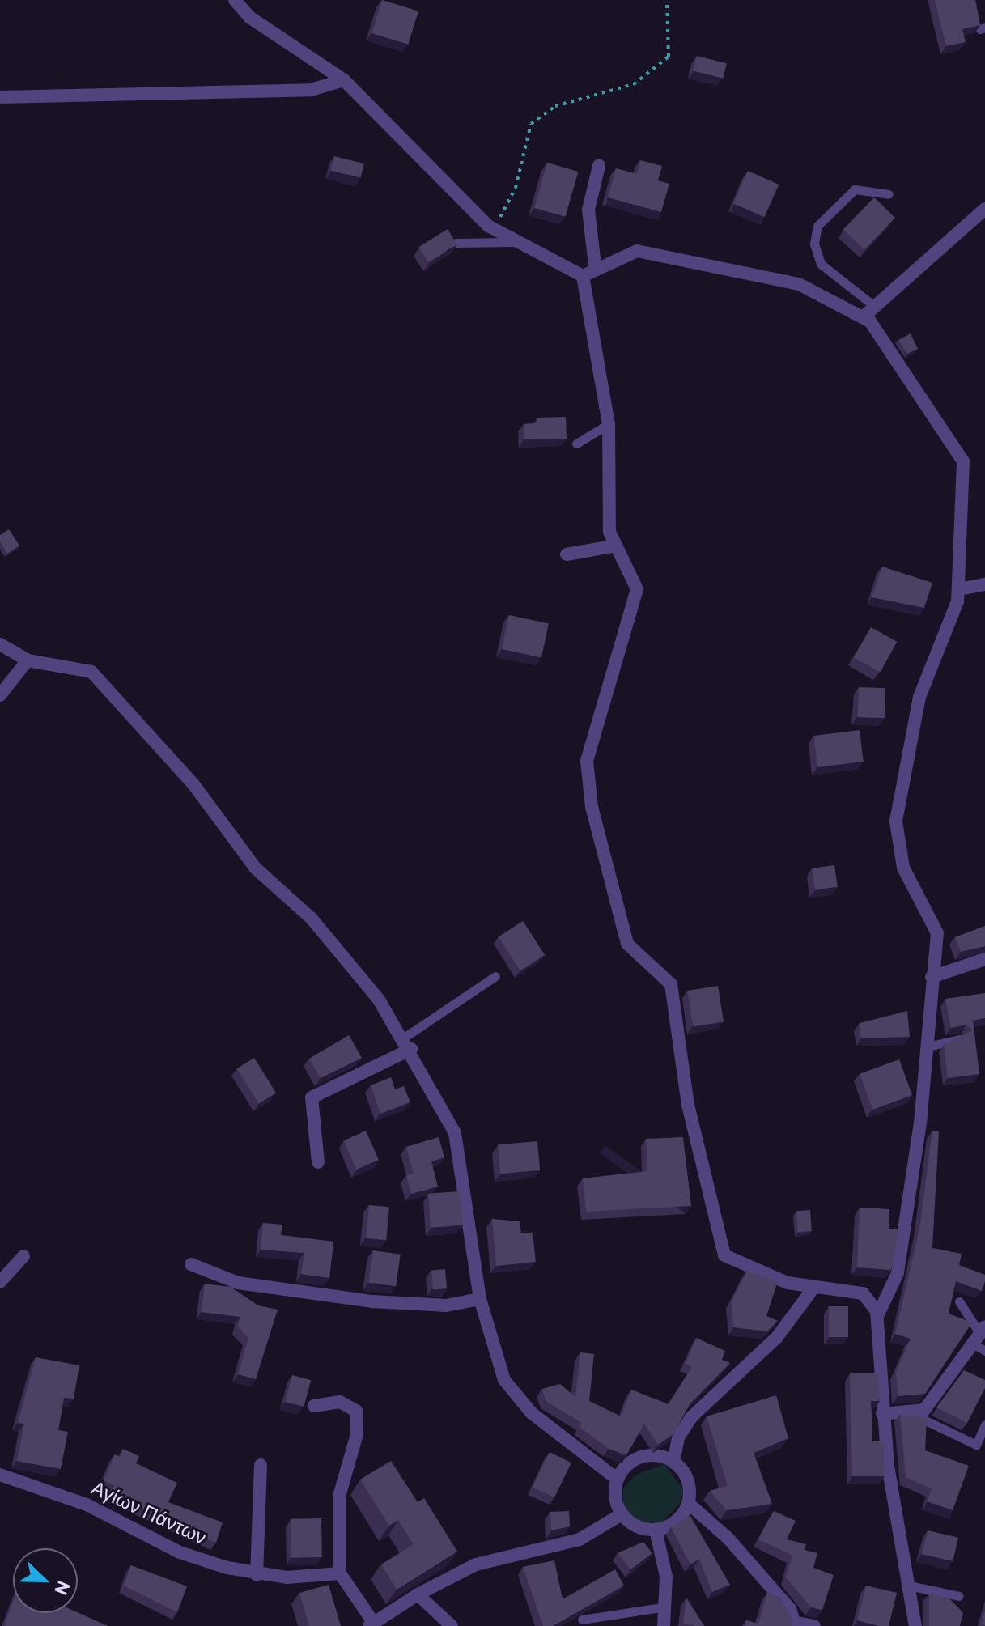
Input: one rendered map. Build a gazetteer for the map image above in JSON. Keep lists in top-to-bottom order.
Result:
{
  "streets": {
    "street": ["Αγίων Πάντων"]
  },
  "north": "bottom right"
}
